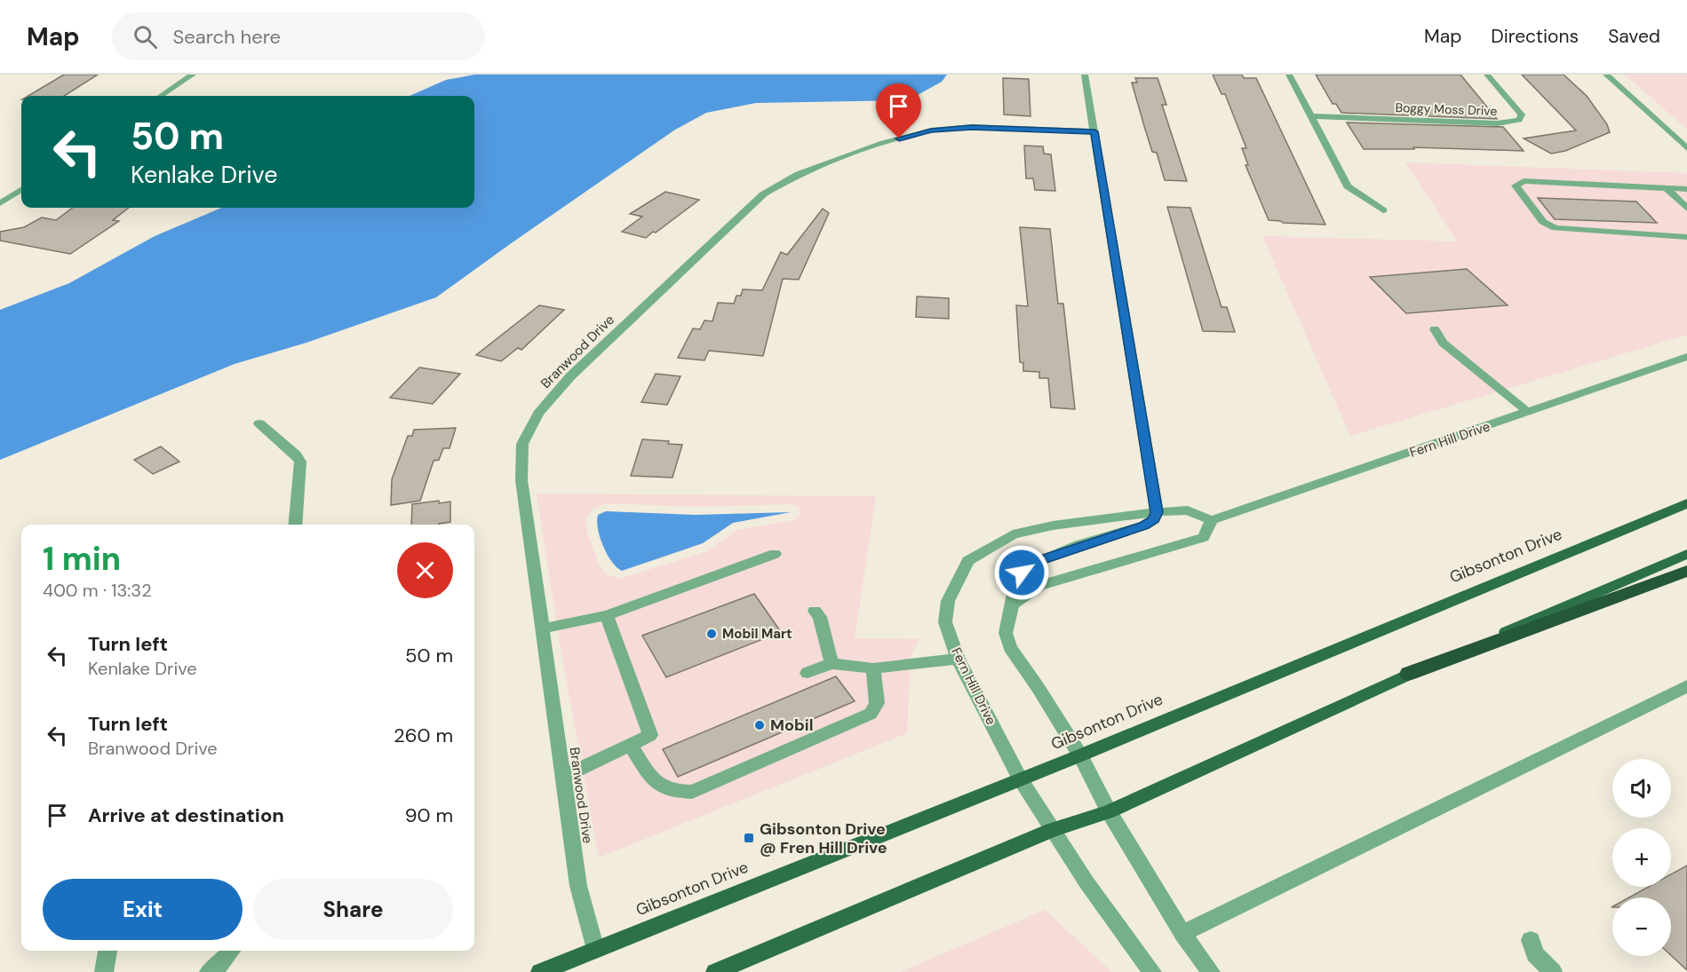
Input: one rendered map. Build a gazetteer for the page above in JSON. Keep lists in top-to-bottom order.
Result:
{
  "streets": {
    "main road": ["Gibsonton Drive"],
    "street": ["Boggy Moss Drive", "Branwood Drive", "Fern Hill Drive"]
  },
  "crossings": [
    ["Branwood Drive", "Gibsonton Drive"],
    ["Fern Hill Drive", "Gibsonton Drive"]
  ],
  "places": {
    "other": ["Mobil Mart", "Mobil"],
    "transit": ["Gibsonton Drive @ Fren Hill Drive"]
  },
  "page": {
    "header": "Map",
    "search": "Search here",
    "nav": ["Map", "Directions", "Saved"],
    "turn": ["50 m", "Kenlake Drive"],
    "heading": ["1 min", "400 m · 13:32"],
    "list": [
      {
        "name": "Turn left",
        "note": "Kenlake Drive",
        "value": "50 m"
      },
      {
        "name": "Turn left",
        "note": "Branwood Drive",
        "value": "260 m"
      },
      {
        "name": "Arrive at destination",
        "value": "90 m"
      }
    ],
    "map_buttons": ["+", "−"],
    "buttons": ["Exit", "Share"]
  }
}
